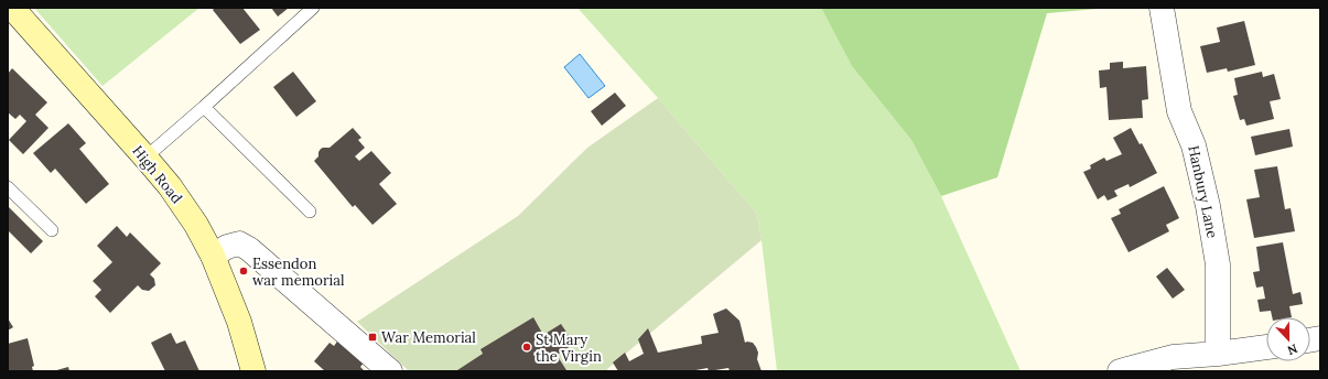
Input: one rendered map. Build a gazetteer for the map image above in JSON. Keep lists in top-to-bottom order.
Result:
{
  "streets": {
    "main road": ["High Road"],
    "street": ["Hanbury Lane"]
  },
  "places": {
    "other": ["Essendon war memorial", "St Mary the Virgin"],
    "transit": ["War Memorial"]
  },
  "north": "bottom"
}
